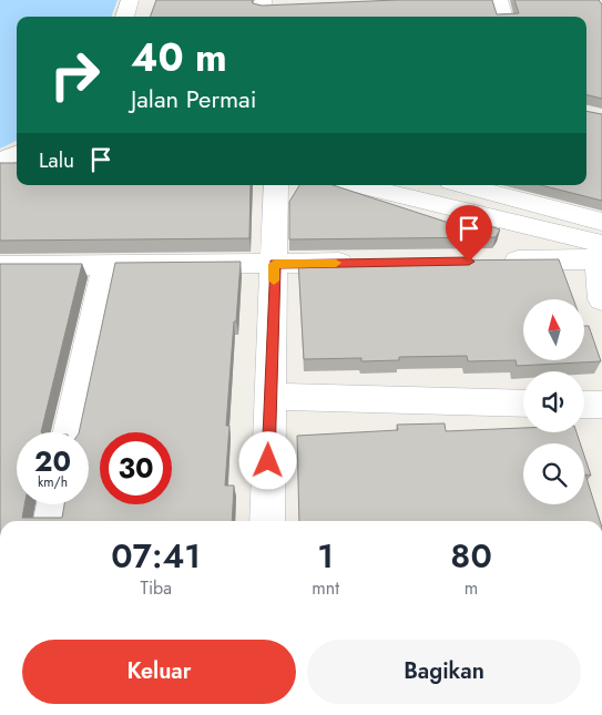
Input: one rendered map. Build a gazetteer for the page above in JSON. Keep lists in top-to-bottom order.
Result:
{
  "north": "top",
  "page": {
    "turn": ["40 m", "Jalan Permai"],
    "then": "Lalu",
    "speed": "20 km/h",
    "limit": "30",
    "eta": [
      "07:41",
      "Tiba",
      "1",
      "mnt",
      "80",
      "m"
    ],
    "buttons": ["Keluar", "Bagikan"]
  }
}
